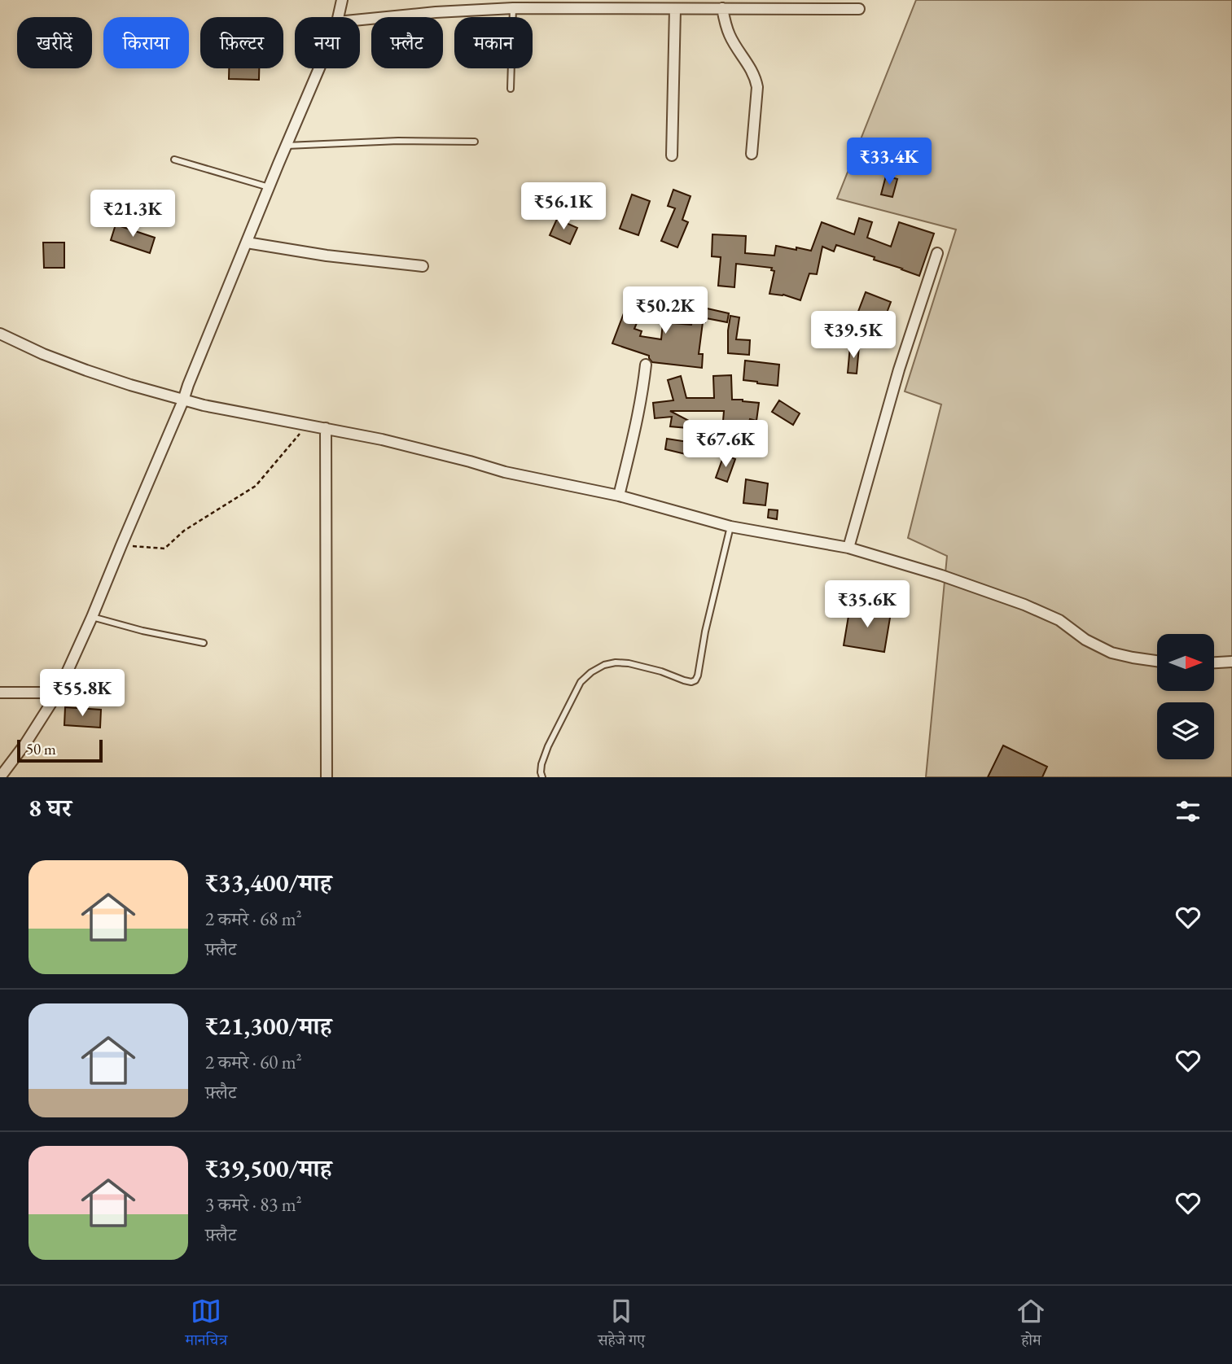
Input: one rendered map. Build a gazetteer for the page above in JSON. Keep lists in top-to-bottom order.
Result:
{
  "scale_bar": "50 m",
  "north": "right",
  "page": {
    "chip": [
      "खरीदें",
      "किराया",
      "फ़िल्टर",
      "नया",
      "फ़्लैट",
      "मकान"
    ],
    "price": [
      "₹33.4K",
      "₹56.1K",
      "₹21.3K",
      "₹50.2K",
      "₹39.5K",
      "₹67.6K",
      "₹35.6K",
      "₹55.8K"
    ],
    "scale": "50 m",
    "heading": "8 घर",
    "list": [
      {
        "name": "₹33,400/माह",
        "note": "2 कमरे · 68 m² · फ़्लैट"
      },
      {
        "name": "₹21,300/माह",
        "note": "2 कमरे · 60 m² · फ़्लैट"
      },
      {
        "name": "₹39,500/माह",
        "note": "3 कमरे · 83 m² · फ़्लैट"
      }
    ],
    "tabs": ["मानचित्र", "सहेजे गए", "होम"]
  }
}
